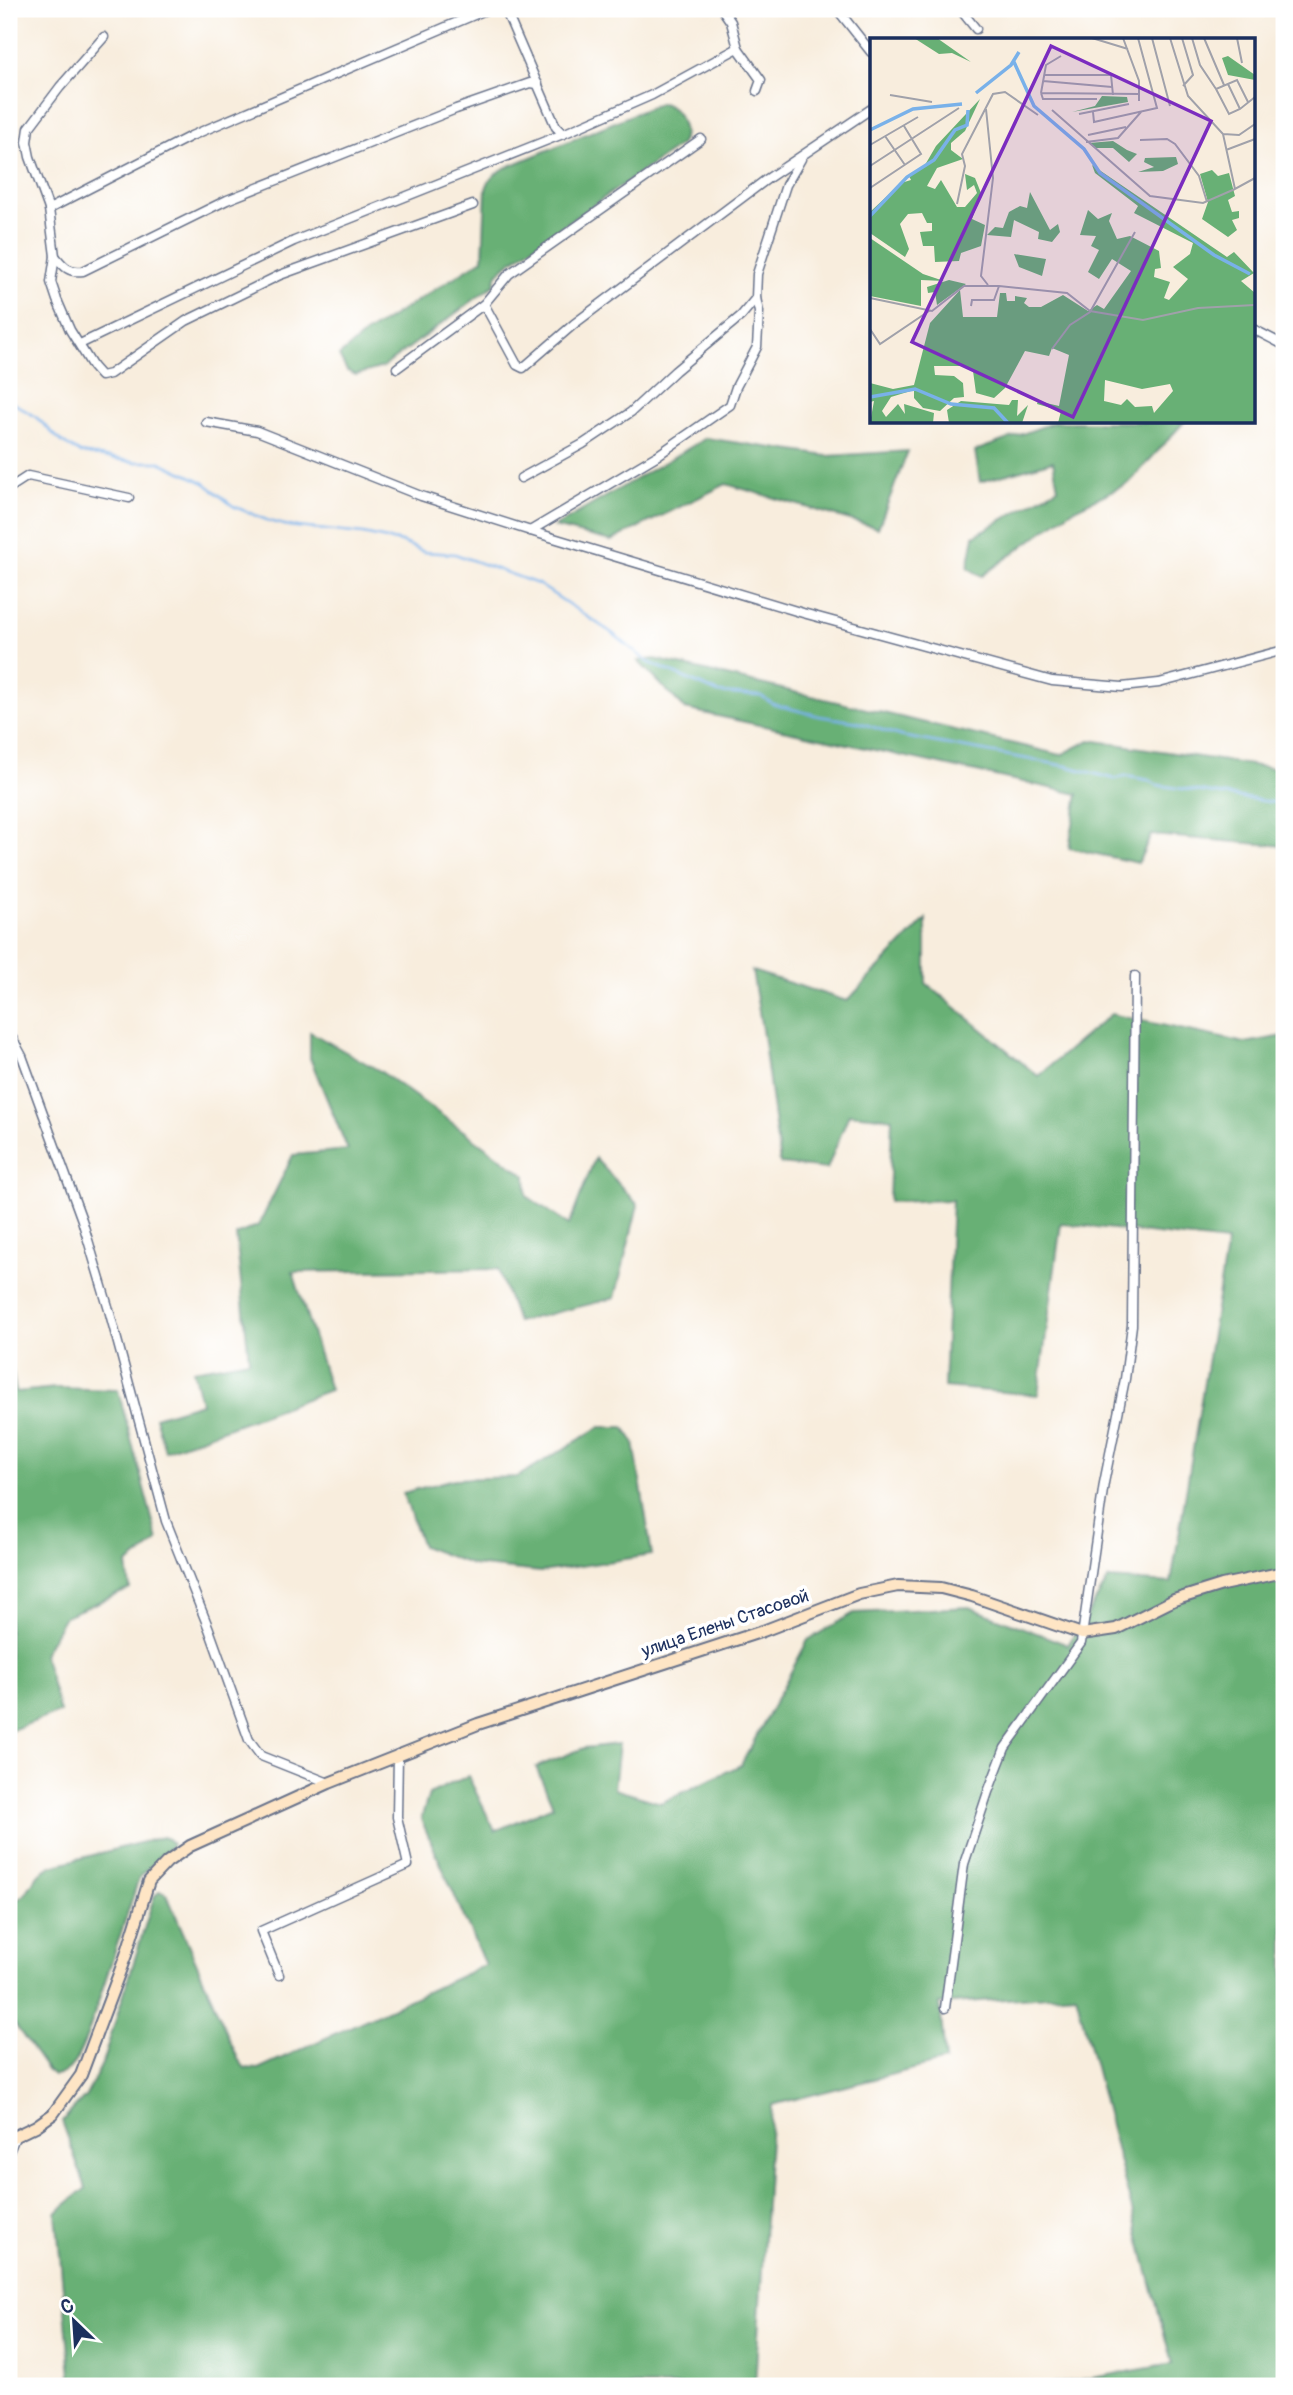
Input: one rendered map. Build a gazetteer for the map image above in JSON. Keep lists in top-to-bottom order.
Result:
{
  "streets": {
    "main road": ["улица Елены Стасовой"]
  },
  "north": "top left"
}
